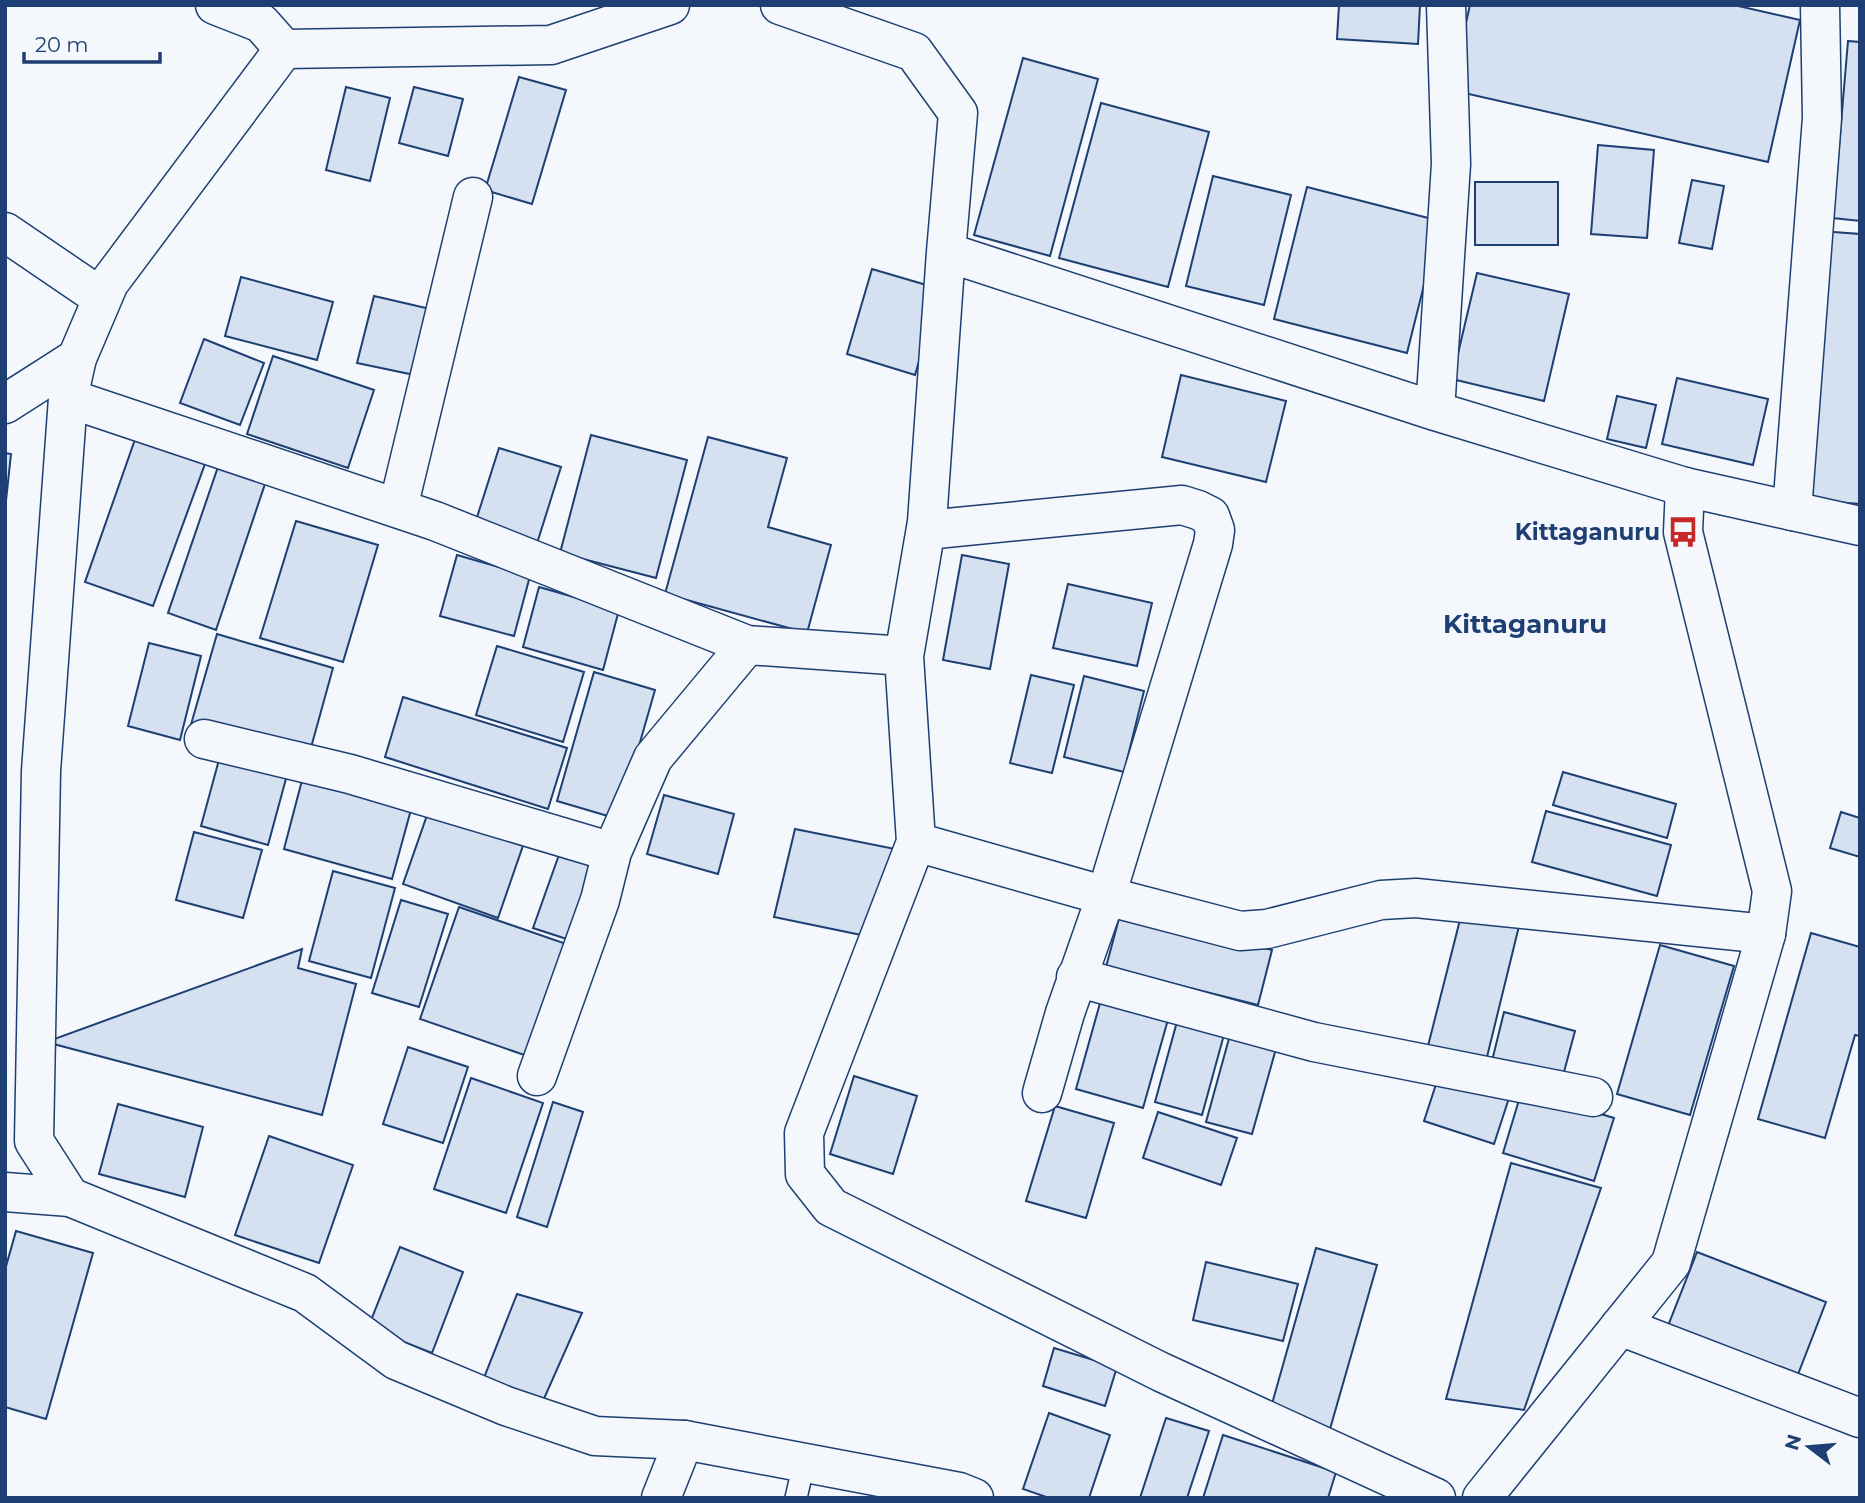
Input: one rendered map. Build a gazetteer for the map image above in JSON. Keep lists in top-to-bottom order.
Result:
{
  "districts": ["Kittaganuru"],
  "places": {
    "bus stop": ["Kittaganuru"]
  },
  "scale_bar": "20 m",
  "north": "left"
}
